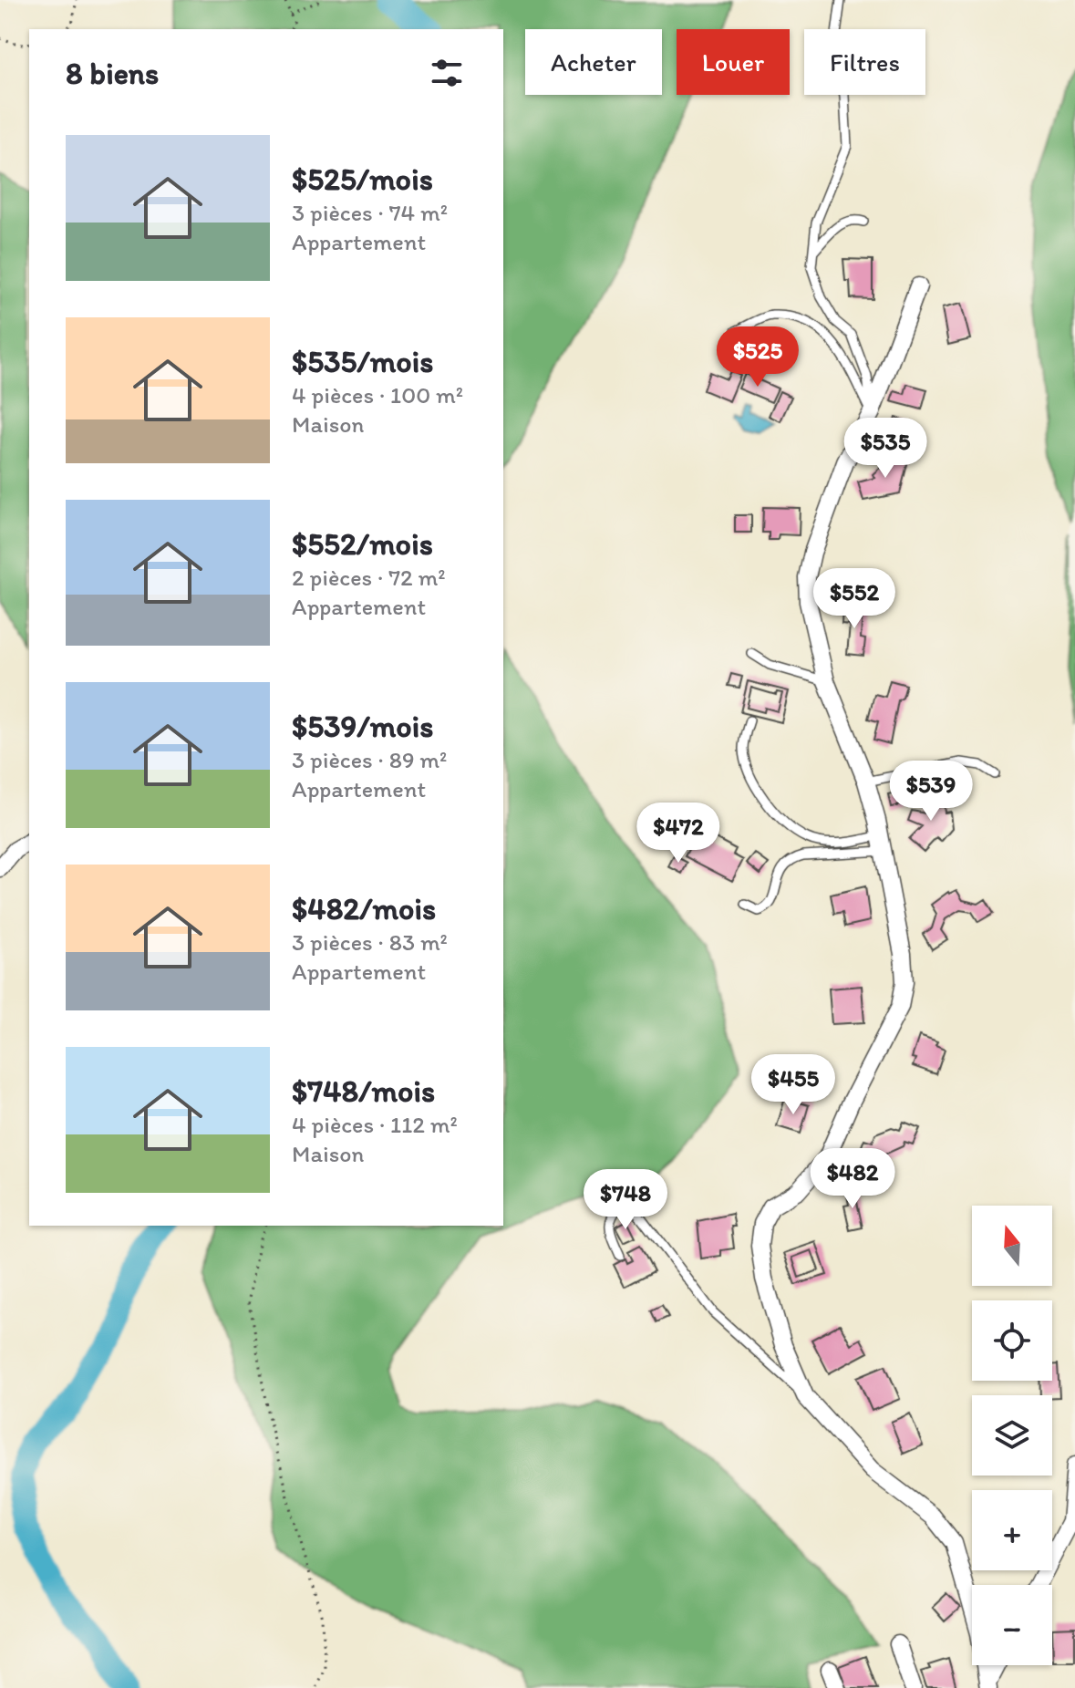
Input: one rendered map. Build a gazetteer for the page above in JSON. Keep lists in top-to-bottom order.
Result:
{
  "north": "top",
  "page": {
    "chip": ["Acheter", "Louer", "Filtres"],
    "heading": "8 biens",
    "list": [
      {
        "name": "$525/mois",
        "note": "3 pièces · 74 m² · Appartement"
      },
      {
        "name": "$535/mois",
        "note": "4 pièces · 100 m² · Maison"
      },
      {
        "name": "$552/mois",
        "note": "2 pièces · 72 m² · Appartement"
      },
      {
        "name": "$539/mois",
        "note": "3 pièces · 89 m² · Appartement"
      },
      {
        "name": "$482/mois",
        "note": "3 pièces · 83 m² · Appartement"
      },
      {
        "name": "$748/mois",
        "note": "4 pièces · 112 m² · Maison"
      }
    ],
    "price": [
      "$525",
      "$535",
      "$552",
      "$539",
      "$472",
      "$455",
      "$482",
      "$748"
    ],
    "map_buttons": ["+", "−"]
  }
}
